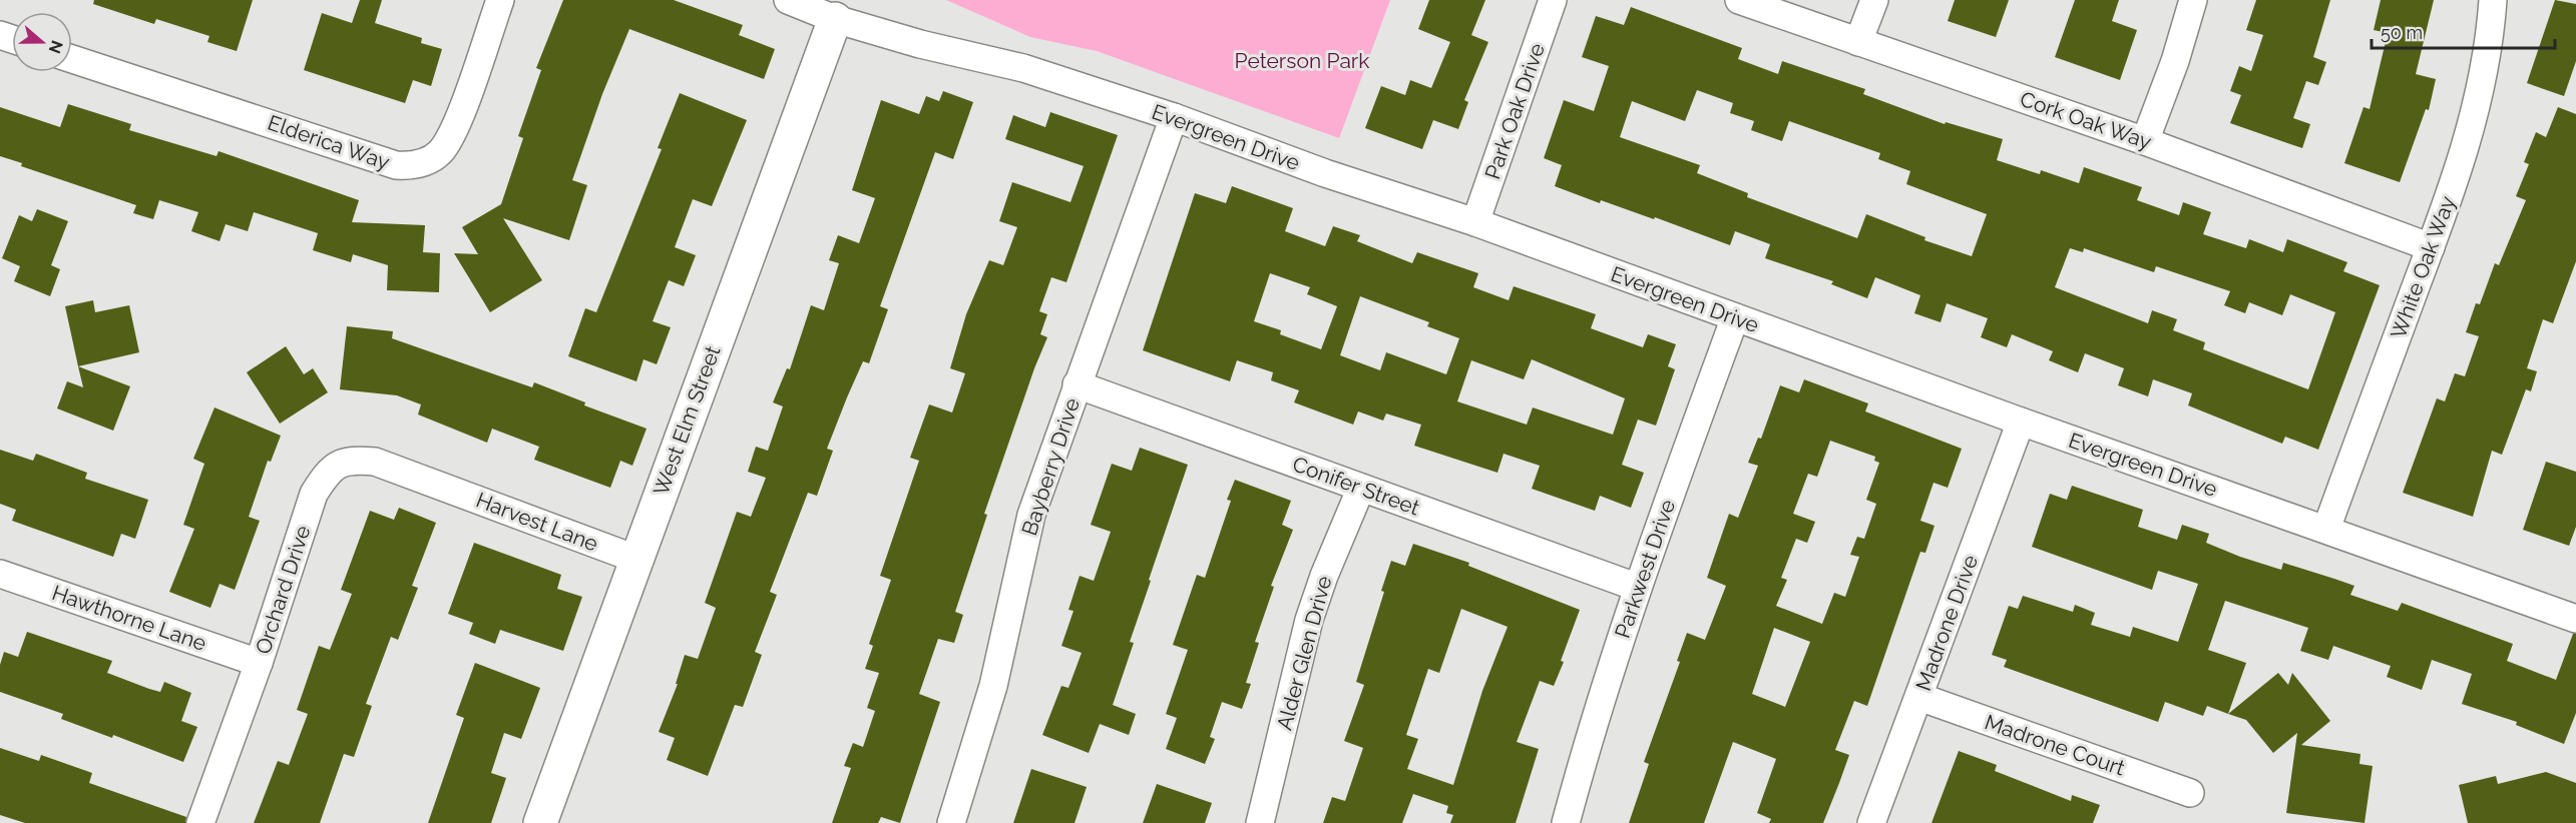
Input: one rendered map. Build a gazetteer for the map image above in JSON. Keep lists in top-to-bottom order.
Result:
{
  "streets": {
    "street": [
      "Park Oak Drive",
      "Cork Oak Way",
      "Evergreen Drive",
      "Elderica Way",
      "White Oak Way",
      "West Elm Street",
      "Bayberry Drive",
      "Conifer Street",
      "Harvest Lane",
      "Parkwest Drive",
      "Orchard Drive",
      "Hawthorne Lane",
      "Madrone Drive",
      "Alder Glen Drive",
      "Madrone Court"
    ]
  },
  "crossings": [
    ["Park Oak Drive", "Evergreen Drive"],
    ["Cork Oak Way", "White Oak Way"],
    ["Evergreen Drive", "White Oak Way"],
    ["Evergreen Drive", "West Elm Street"],
    ["Evergreen Drive", "Bayberry Drive"],
    ["Evergreen Drive", "Parkwest Drive"],
    ["Evergreen Drive", "Madrone Drive"],
    ["West Elm Street", "Harvest Lane"],
    ["Bayberry Drive", "Conifer Street"],
    ["Conifer Street", "Parkwest Drive"],
    ["Conifer Street", "Alder Glen Drive"],
    ["Harvest Lane", "Orchard Drive"],
    ["Orchard Drive", "Hawthorne Lane"],
    ["Madrone Drive", "Madrone Court"]
  ],
  "parks": ["Peterson Park"],
  "scale_bar": "50 m",
  "north": "right"
}
